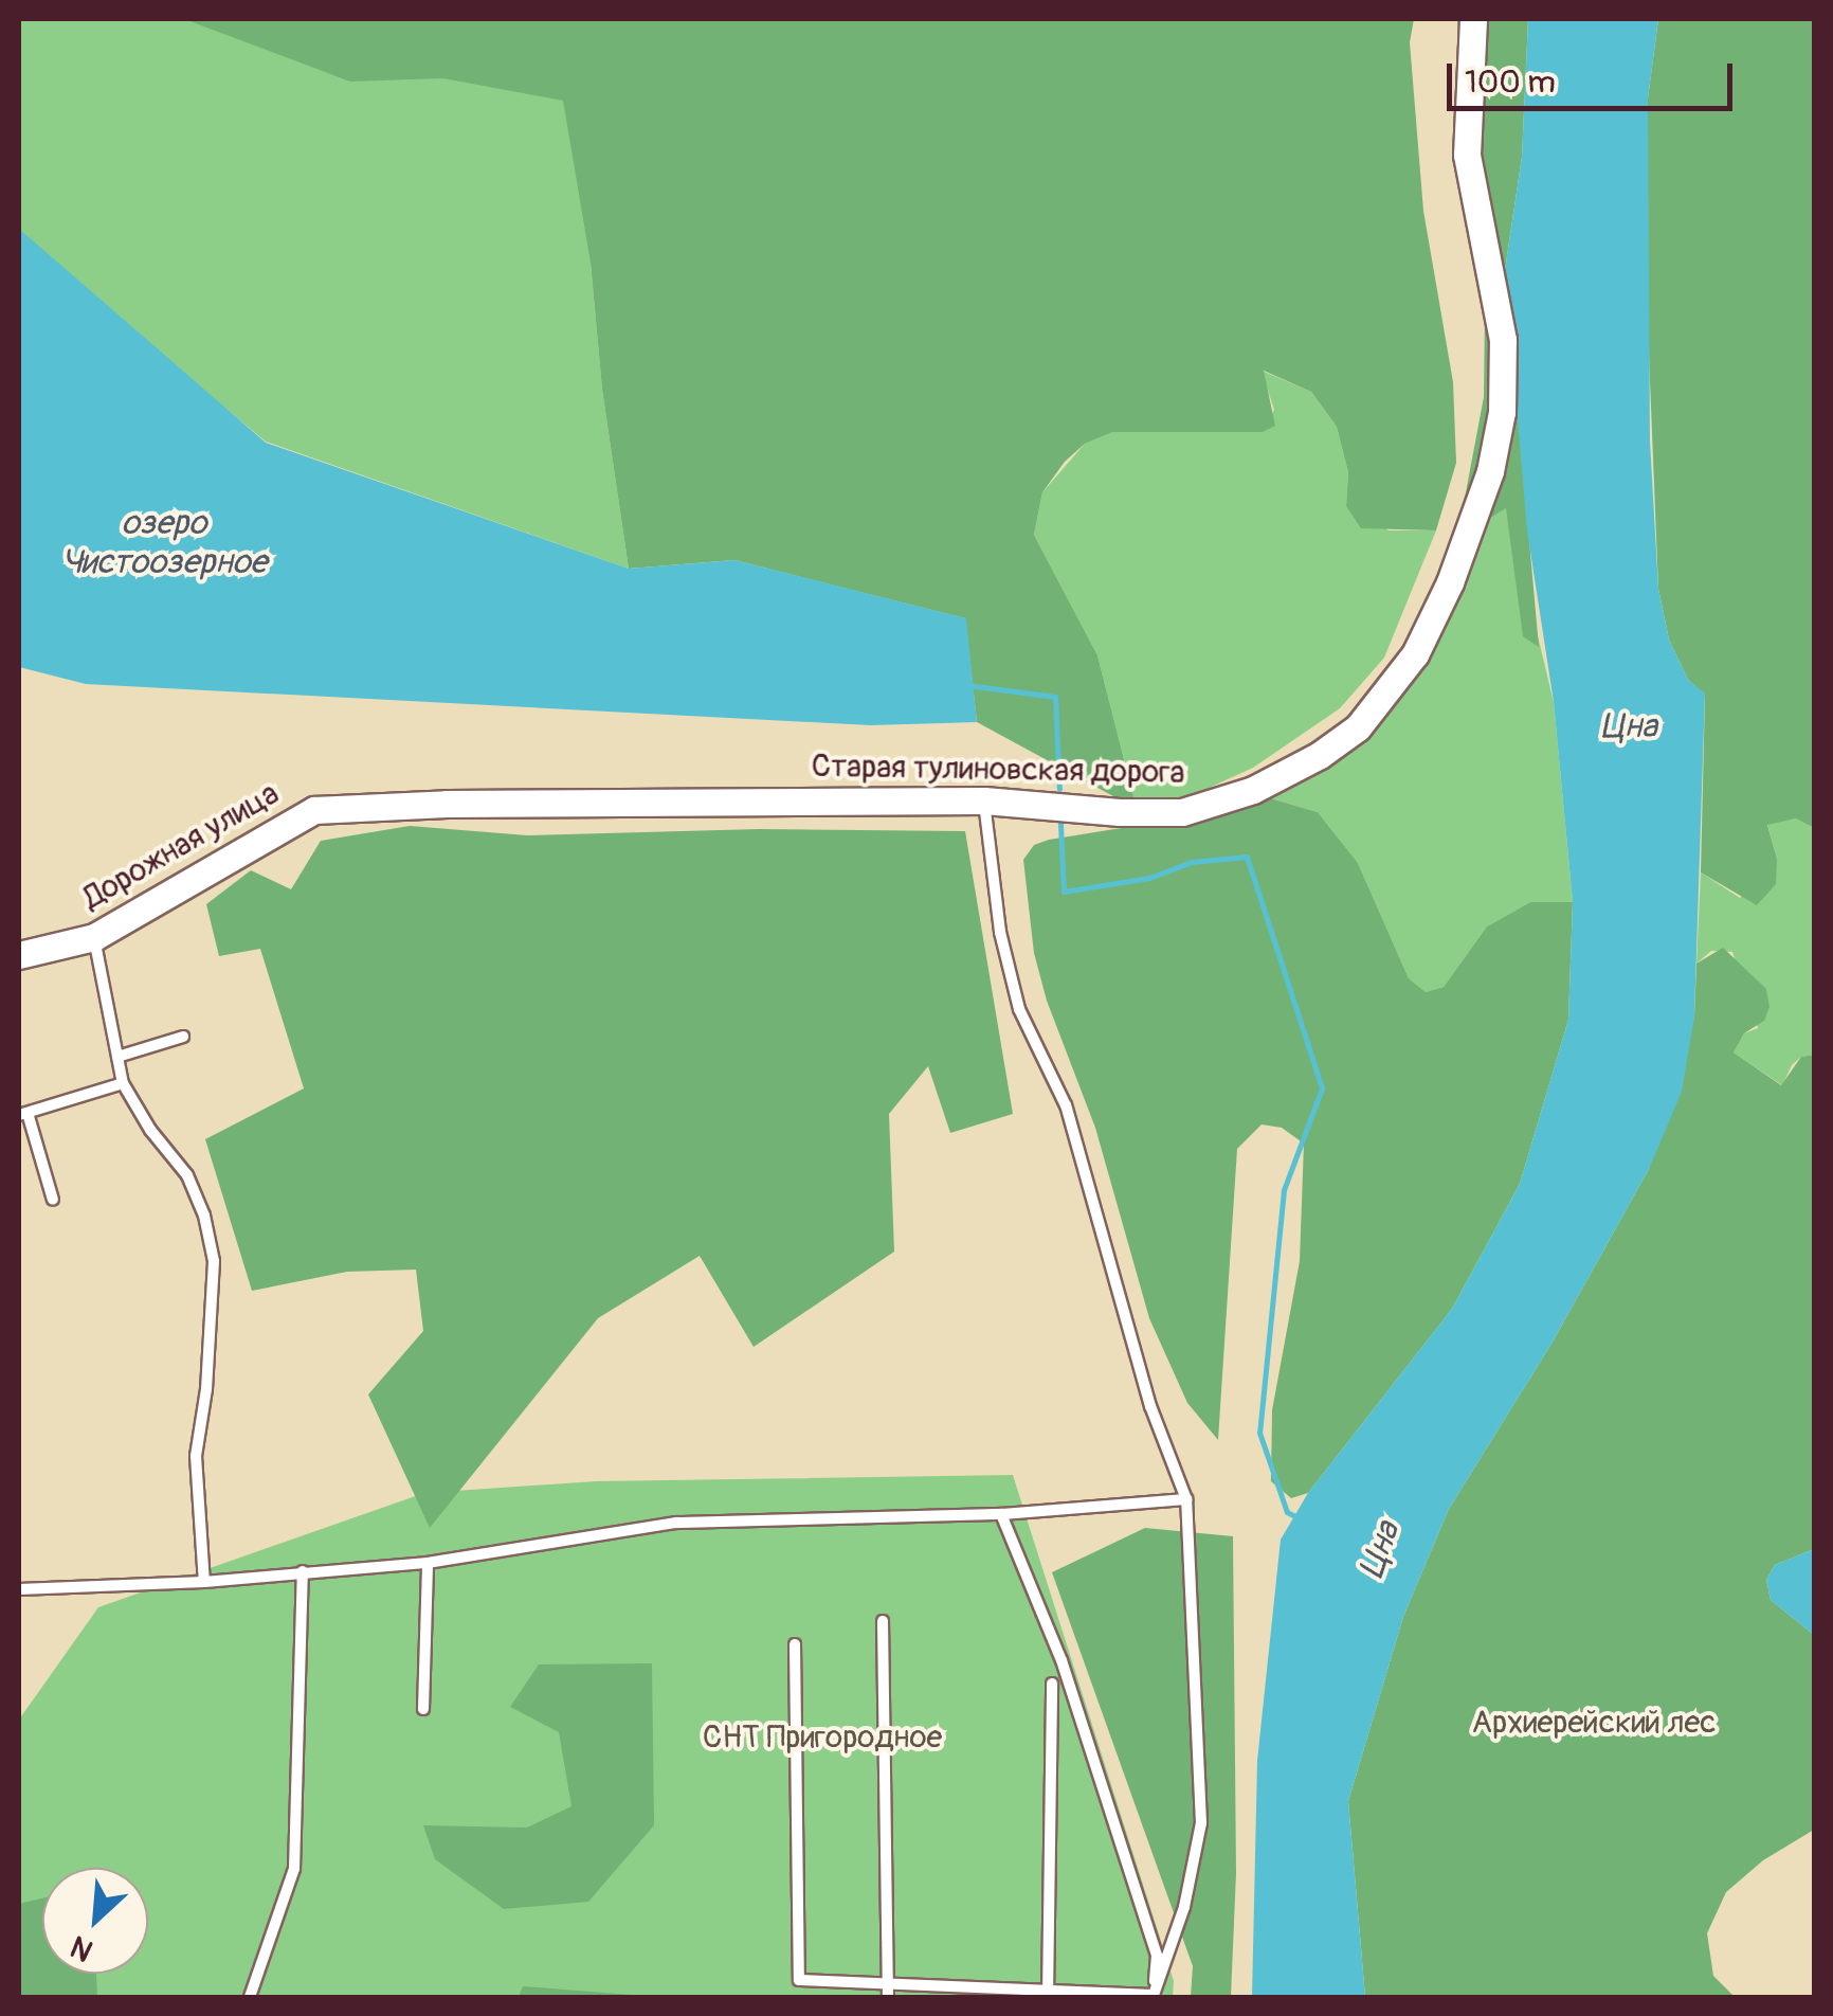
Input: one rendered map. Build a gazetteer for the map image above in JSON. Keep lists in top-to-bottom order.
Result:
{
  "streets": {
    "street": ["Старая тулиновская дорога", "Дорожная улица"]
  },
  "crossings": [
    ["Старая тулиновская дорога", "Дорожная улица"]
  ],
  "water": ["озеро Чистоозерное", "Цна"],
  "parks": ["Архиерейский лес", "СНТ Пригородное"],
  "scale_bar": "100 m",
  "north": "bottom left"
}
